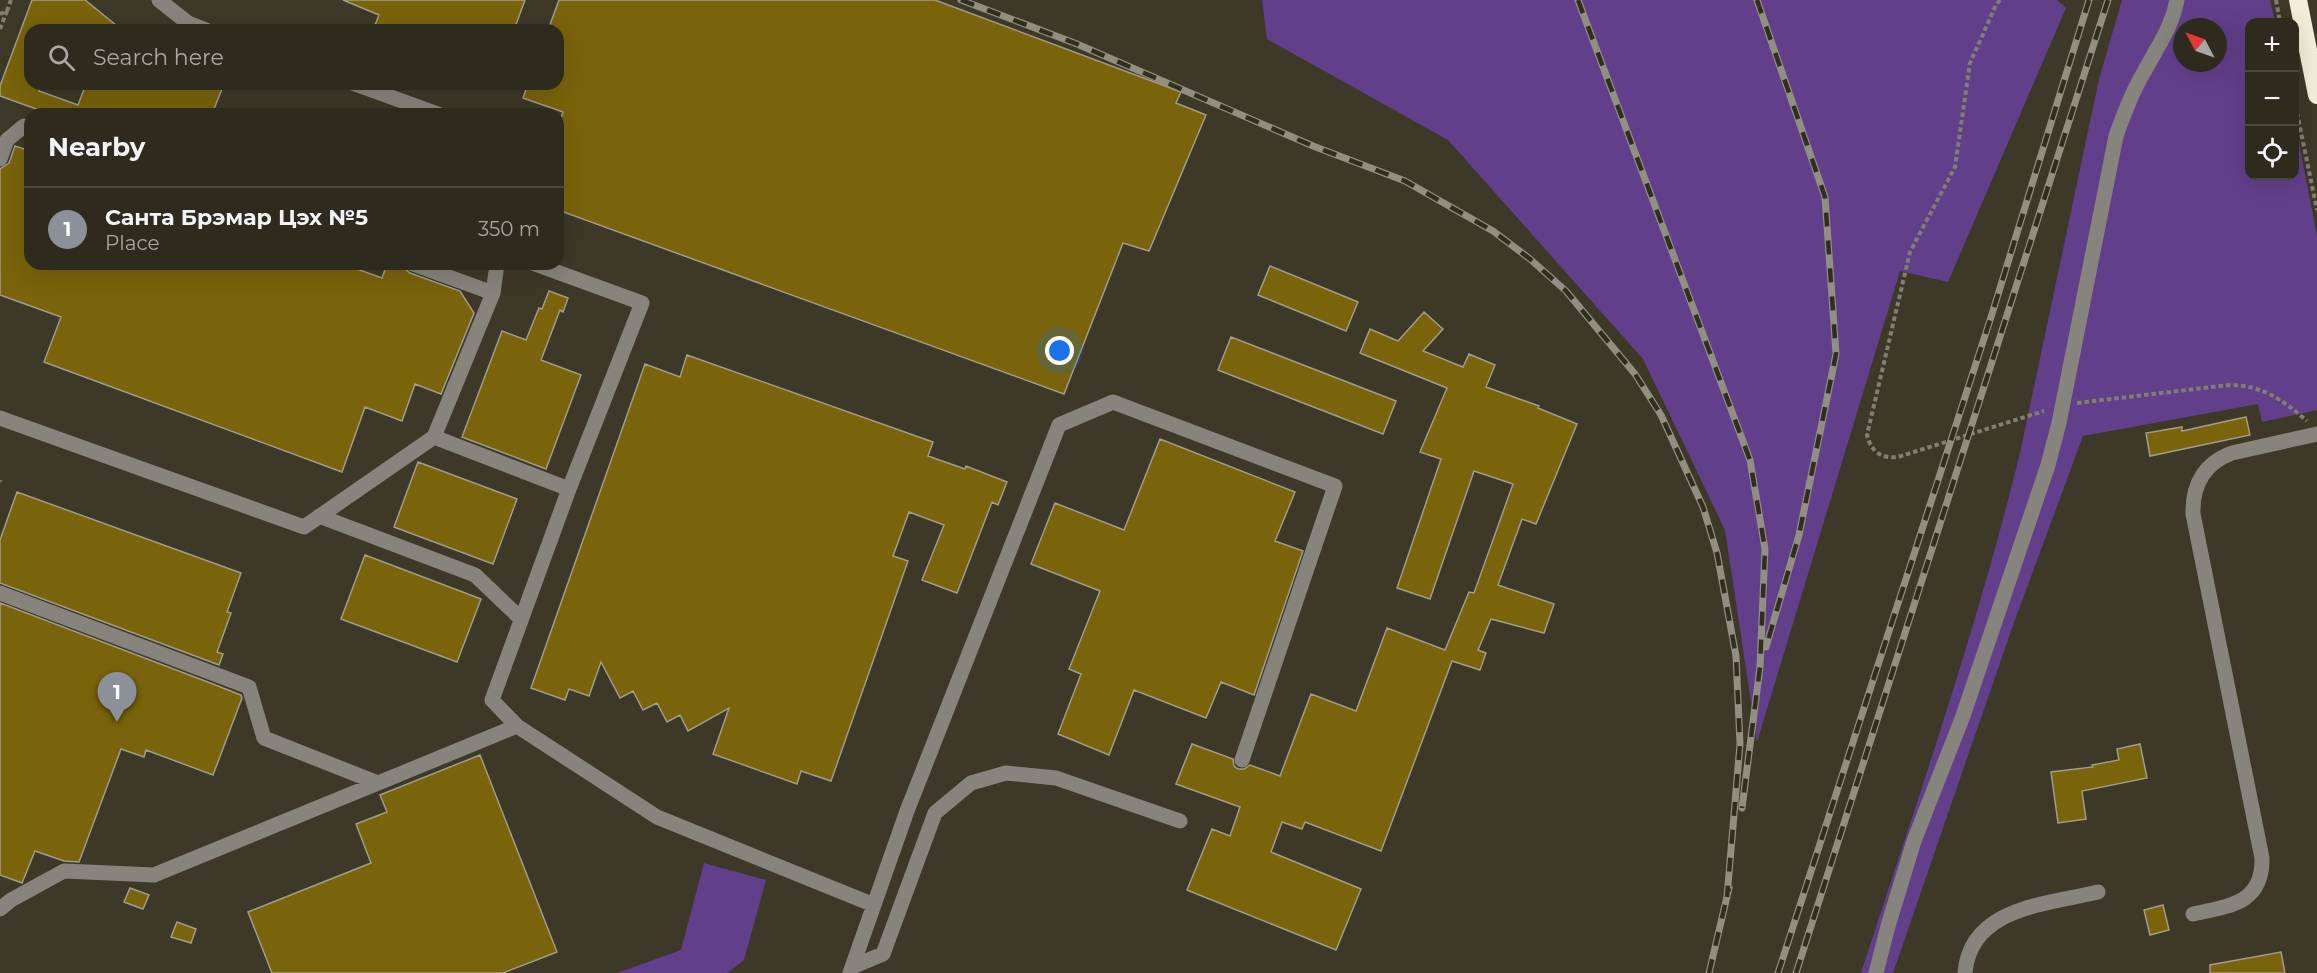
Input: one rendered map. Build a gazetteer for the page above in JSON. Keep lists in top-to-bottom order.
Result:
{
  "north": "top left",
  "page": {
    "map_buttons": ["+", "−"],
    "search": "Search here",
    "heading": "Nearby",
    "list": [
      {
        "mark": "1",
        "name": "Санта Брэмар Цэх №5",
        "note": "Place",
        "value": "350 m"
      }
    ],
    "pins": "1"
  }
}
